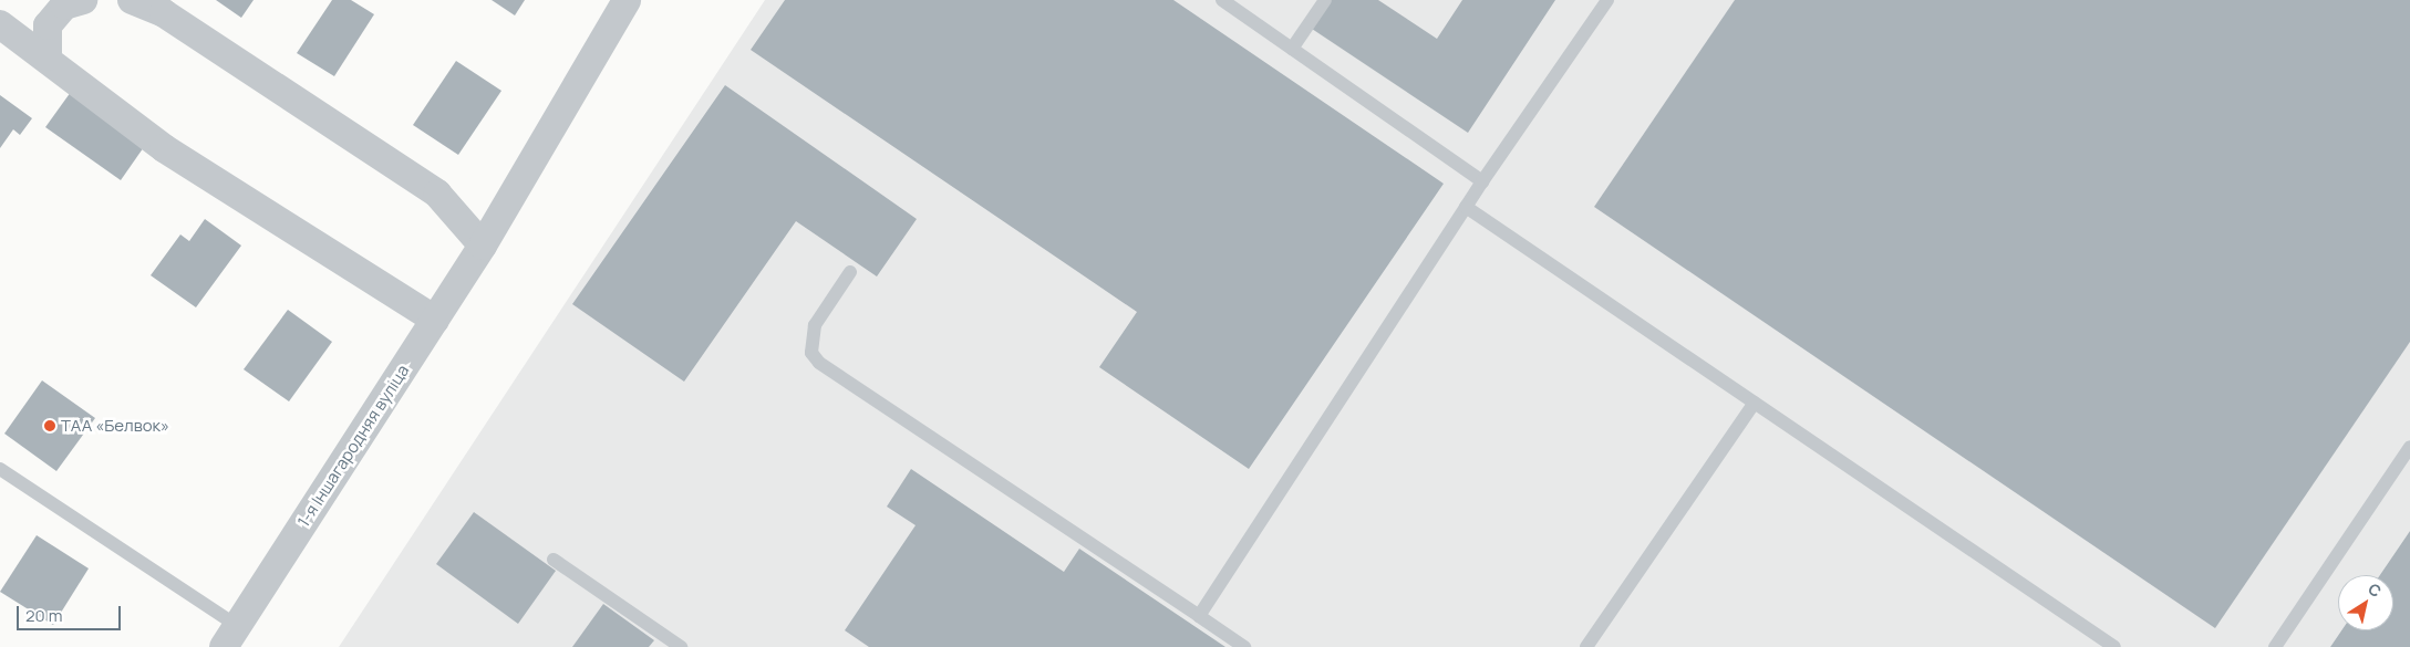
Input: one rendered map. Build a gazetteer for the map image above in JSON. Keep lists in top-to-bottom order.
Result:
{
  "streets": {
    "street": ["1-я Іншагародняя вуліца"]
  },
  "places": ["ТАА «Белвок»"],
  "scale_bar": "20 m",
  "north": "top right"
}
